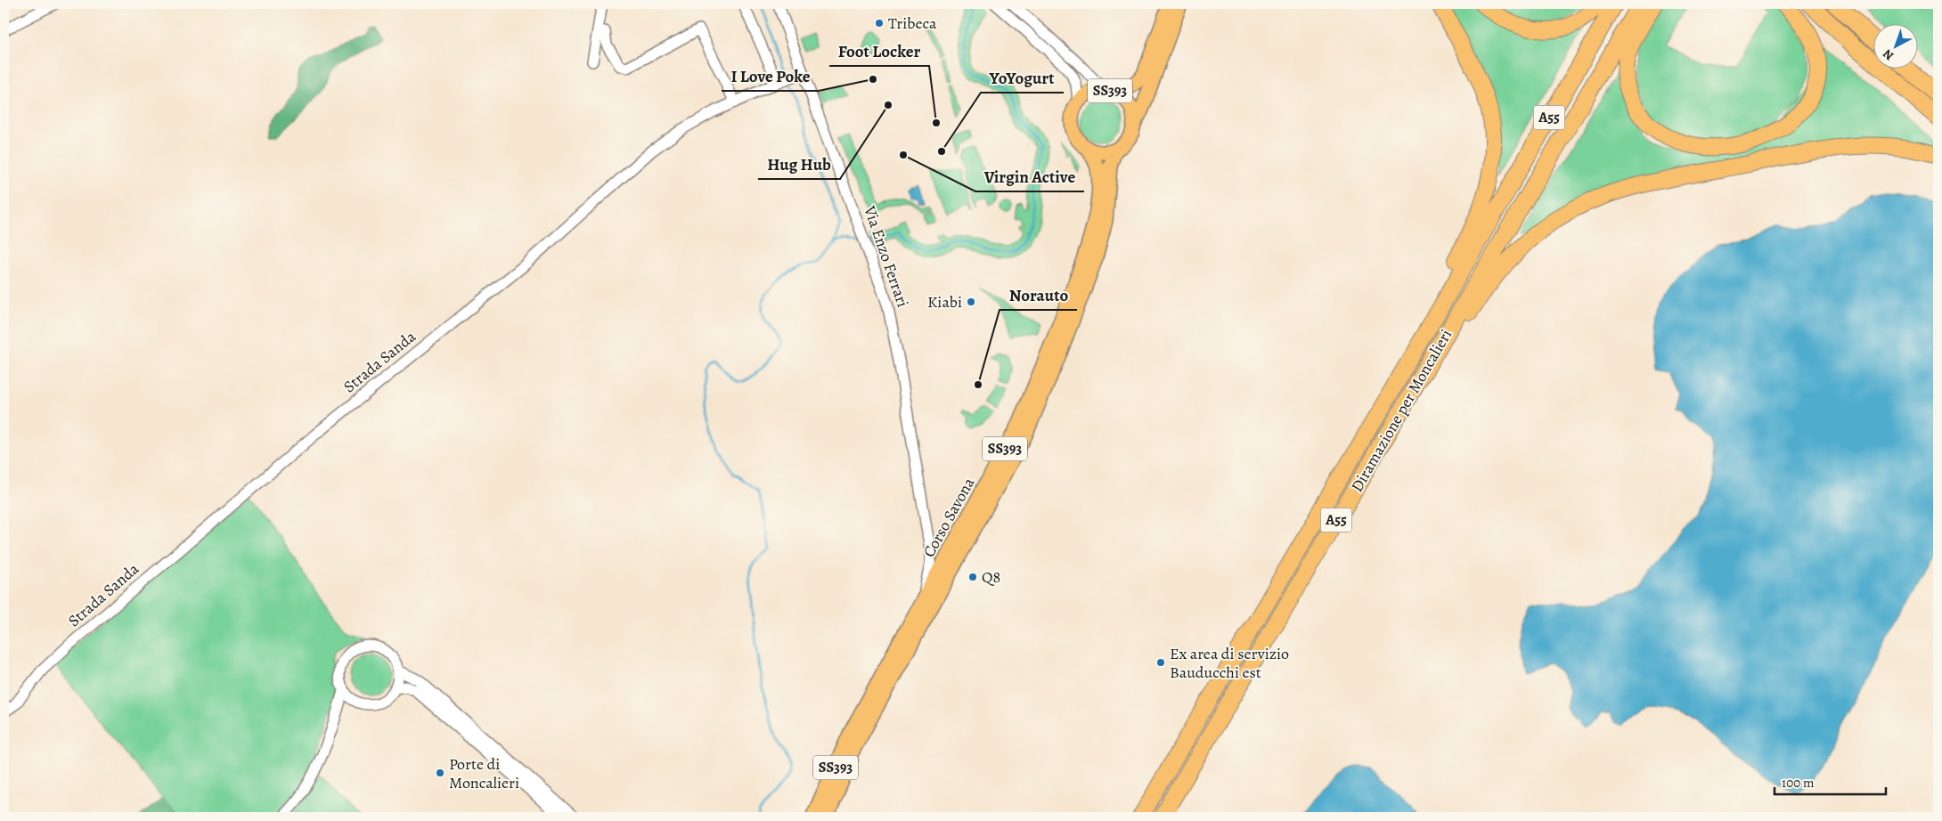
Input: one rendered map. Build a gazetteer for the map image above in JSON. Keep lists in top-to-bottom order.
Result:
{
  "streets": {
    "highway": ["A55", "Diramazione per Moncalieri"],
    "main road": ["SS393", "Corso Savona"],
    "street": ["Via Enzo Ferrari", "Strada Sanda"]
  },
  "crossings": [
    ["SS393", "Corso Savona"],
    ["Via Enzo Ferrari", "Strada Sanda"],
    ["Via Enzo Ferrari", "Corso Savona"]
  ],
  "places": [
    "Tribeca",
    "I Love Poke",
    "Hug Hub",
    "Foot Locker",
    "YoYogurt",
    "Virgin Active",
    "Kiabi",
    "Norauto",
    "Q8",
    "Ex area di servizio Bauducchi est",
    "Porte di Moncalieri"
  ],
  "scale_bar": "100 m",
  "north": "bottom left"
}
